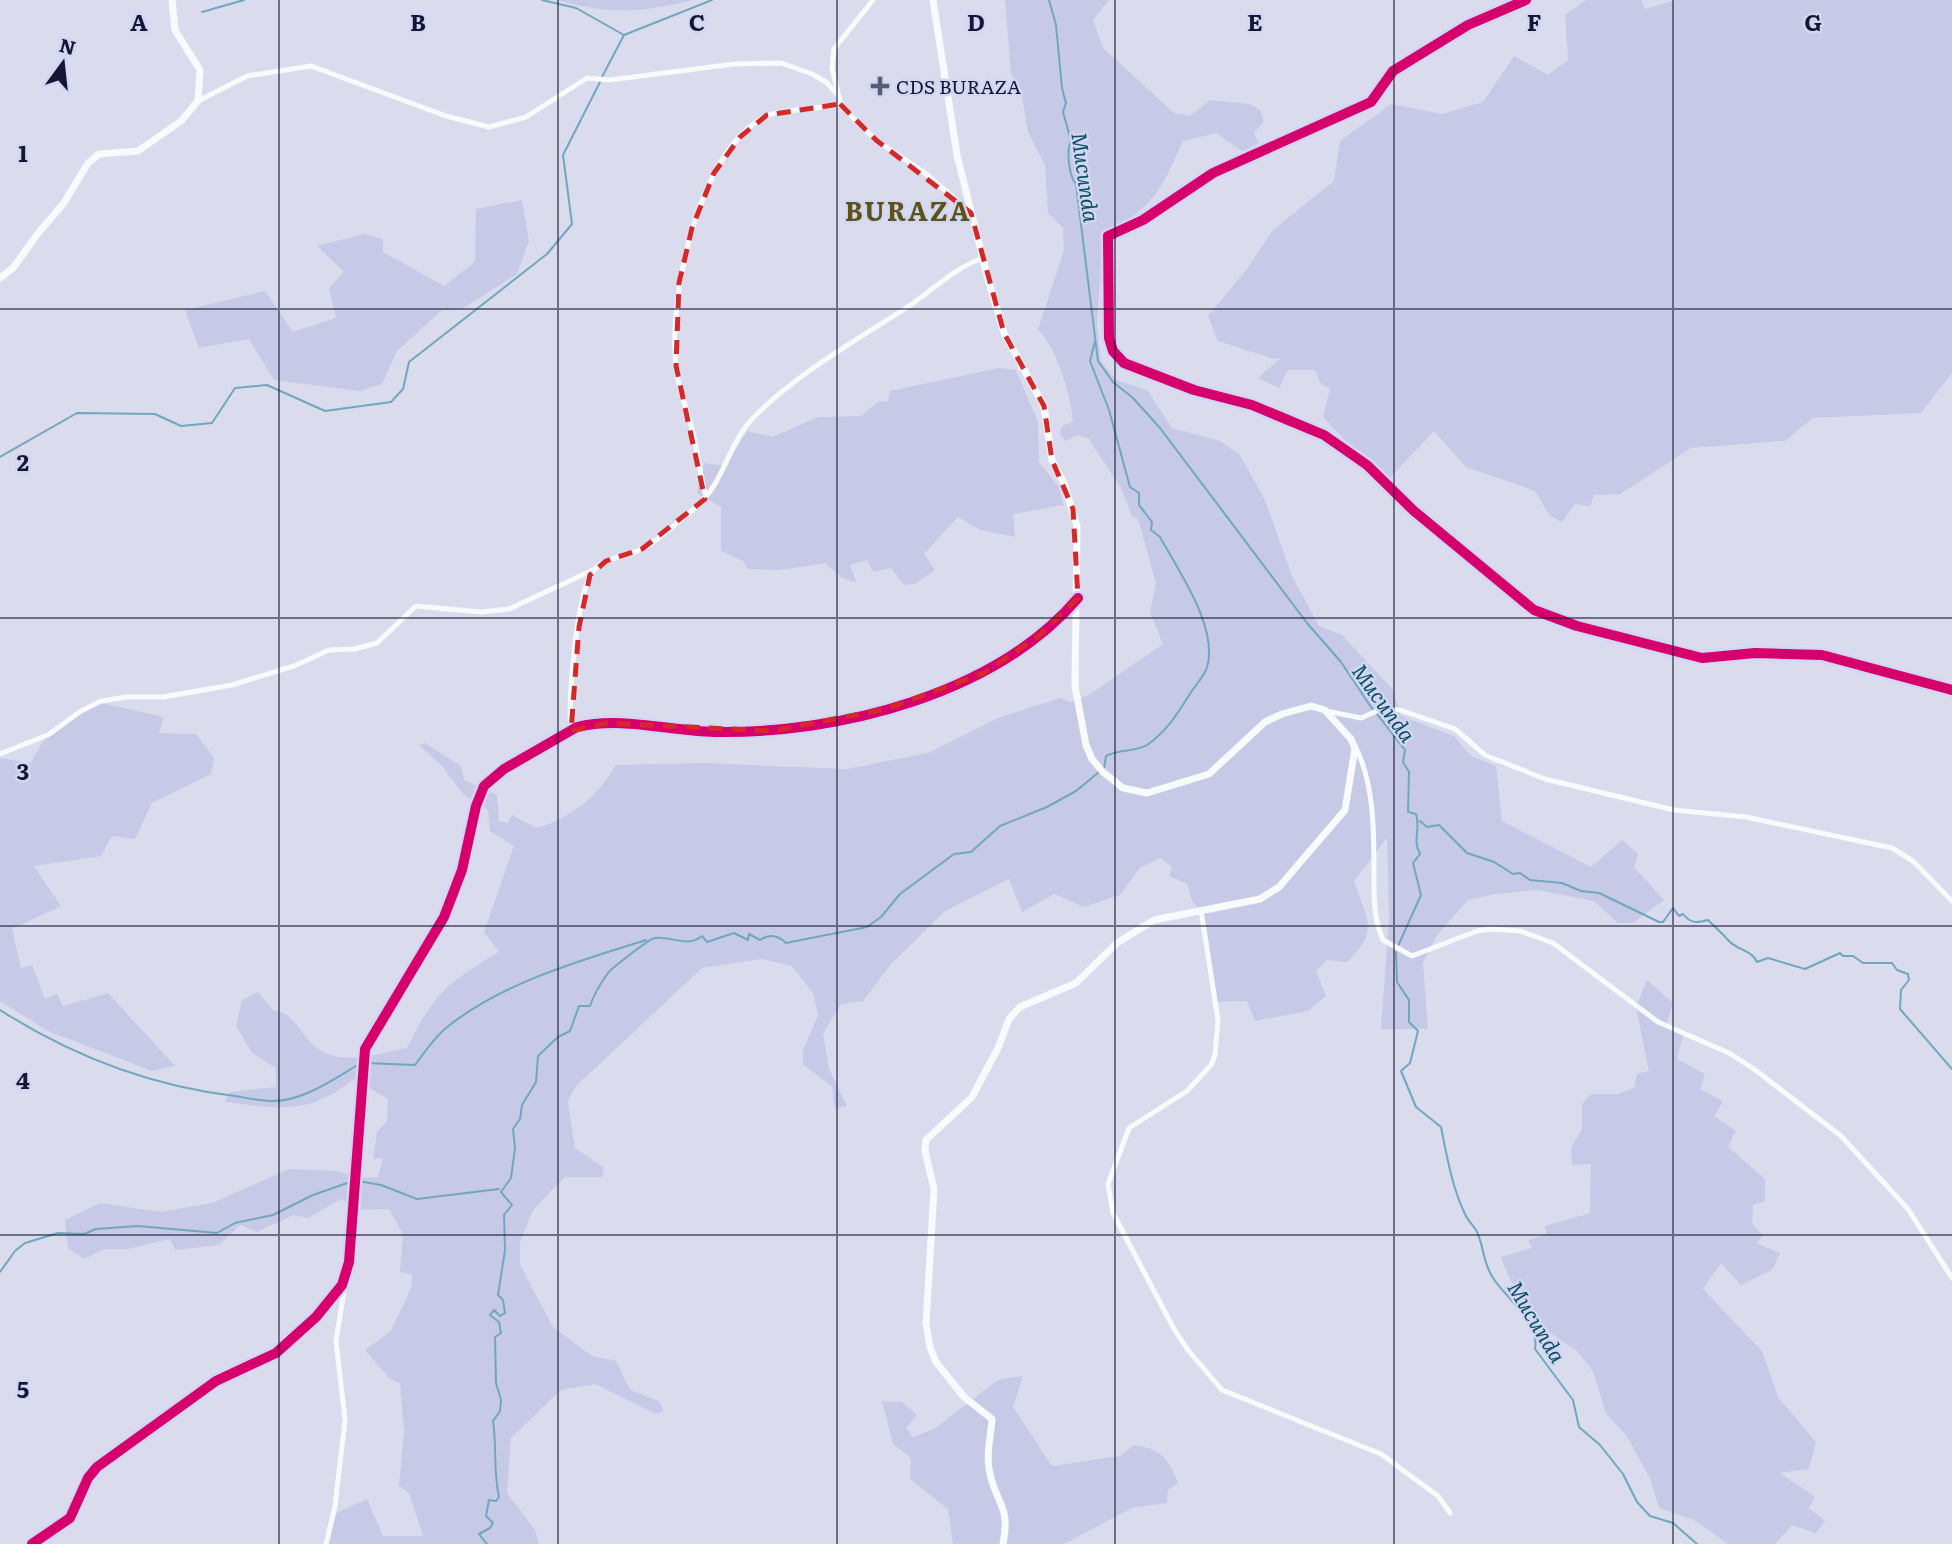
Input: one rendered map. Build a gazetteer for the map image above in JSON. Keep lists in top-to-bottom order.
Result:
{
  "districts": ["BURAZA"],
  "water": ["Mucunda"],
  "places": {
    "health": ["CDS BURAZA"]
  },
  "north": "top",
  "grid": {
    "columns": [
      "A",
      "B",
      "C",
      "D",
      "E",
      "F",
      "G"
    ],
    "rows": [
      "1",
      "2",
      "3",
      "4",
      "5"
    ]
  }
}
